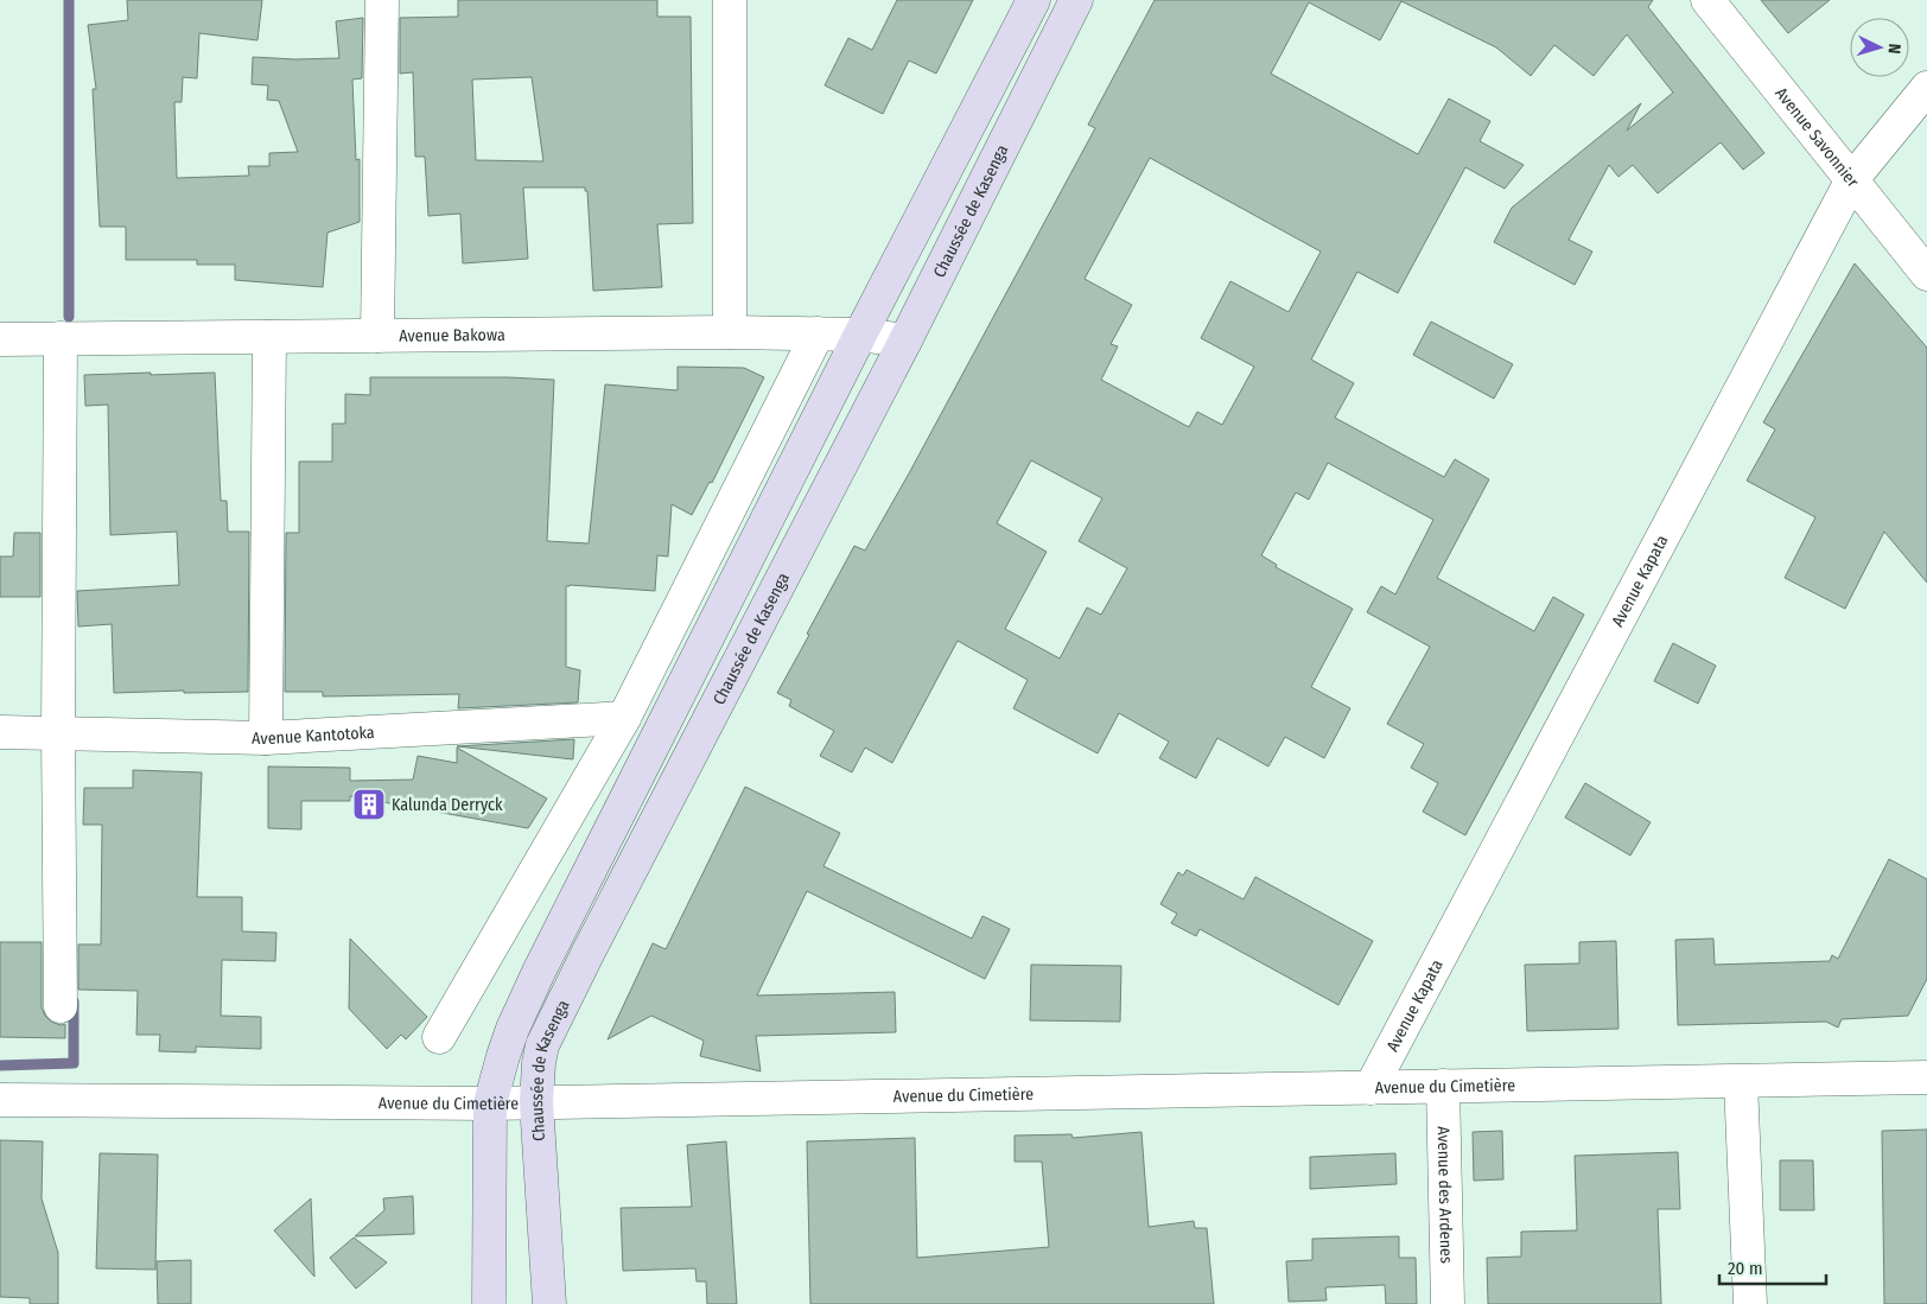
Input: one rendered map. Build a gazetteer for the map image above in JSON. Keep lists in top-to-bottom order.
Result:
{
  "streets": {
    "main road": ["Chaussée de Kasenga"],
    "street": [
      "Avenue Savonnier",
      "Avenue Bakowa",
      "Avenue Kapata",
      "Avenue Kantotoka",
      "Avenue du Cimetière",
      "Avenue des Ardenes"
    ]
  },
  "crossings": [
    ["Avenue Savonnier", "Avenue Kapata"],
    ["Chaussée de Kasenga", "Avenue Bakowa"],
    ["Chaussée de Kasenga", "Avenue du Cimetière"],
    ["Avenue Kapata", "Avenue du Cimetière"],
    ["Avenue du Cimetière", "Avenue des Ardenes"]
  ],
  "places": {
    "building": ["Kalunda Derryck"]
  },
  "scale_bar": "20 m",
  "north": "right"
}
